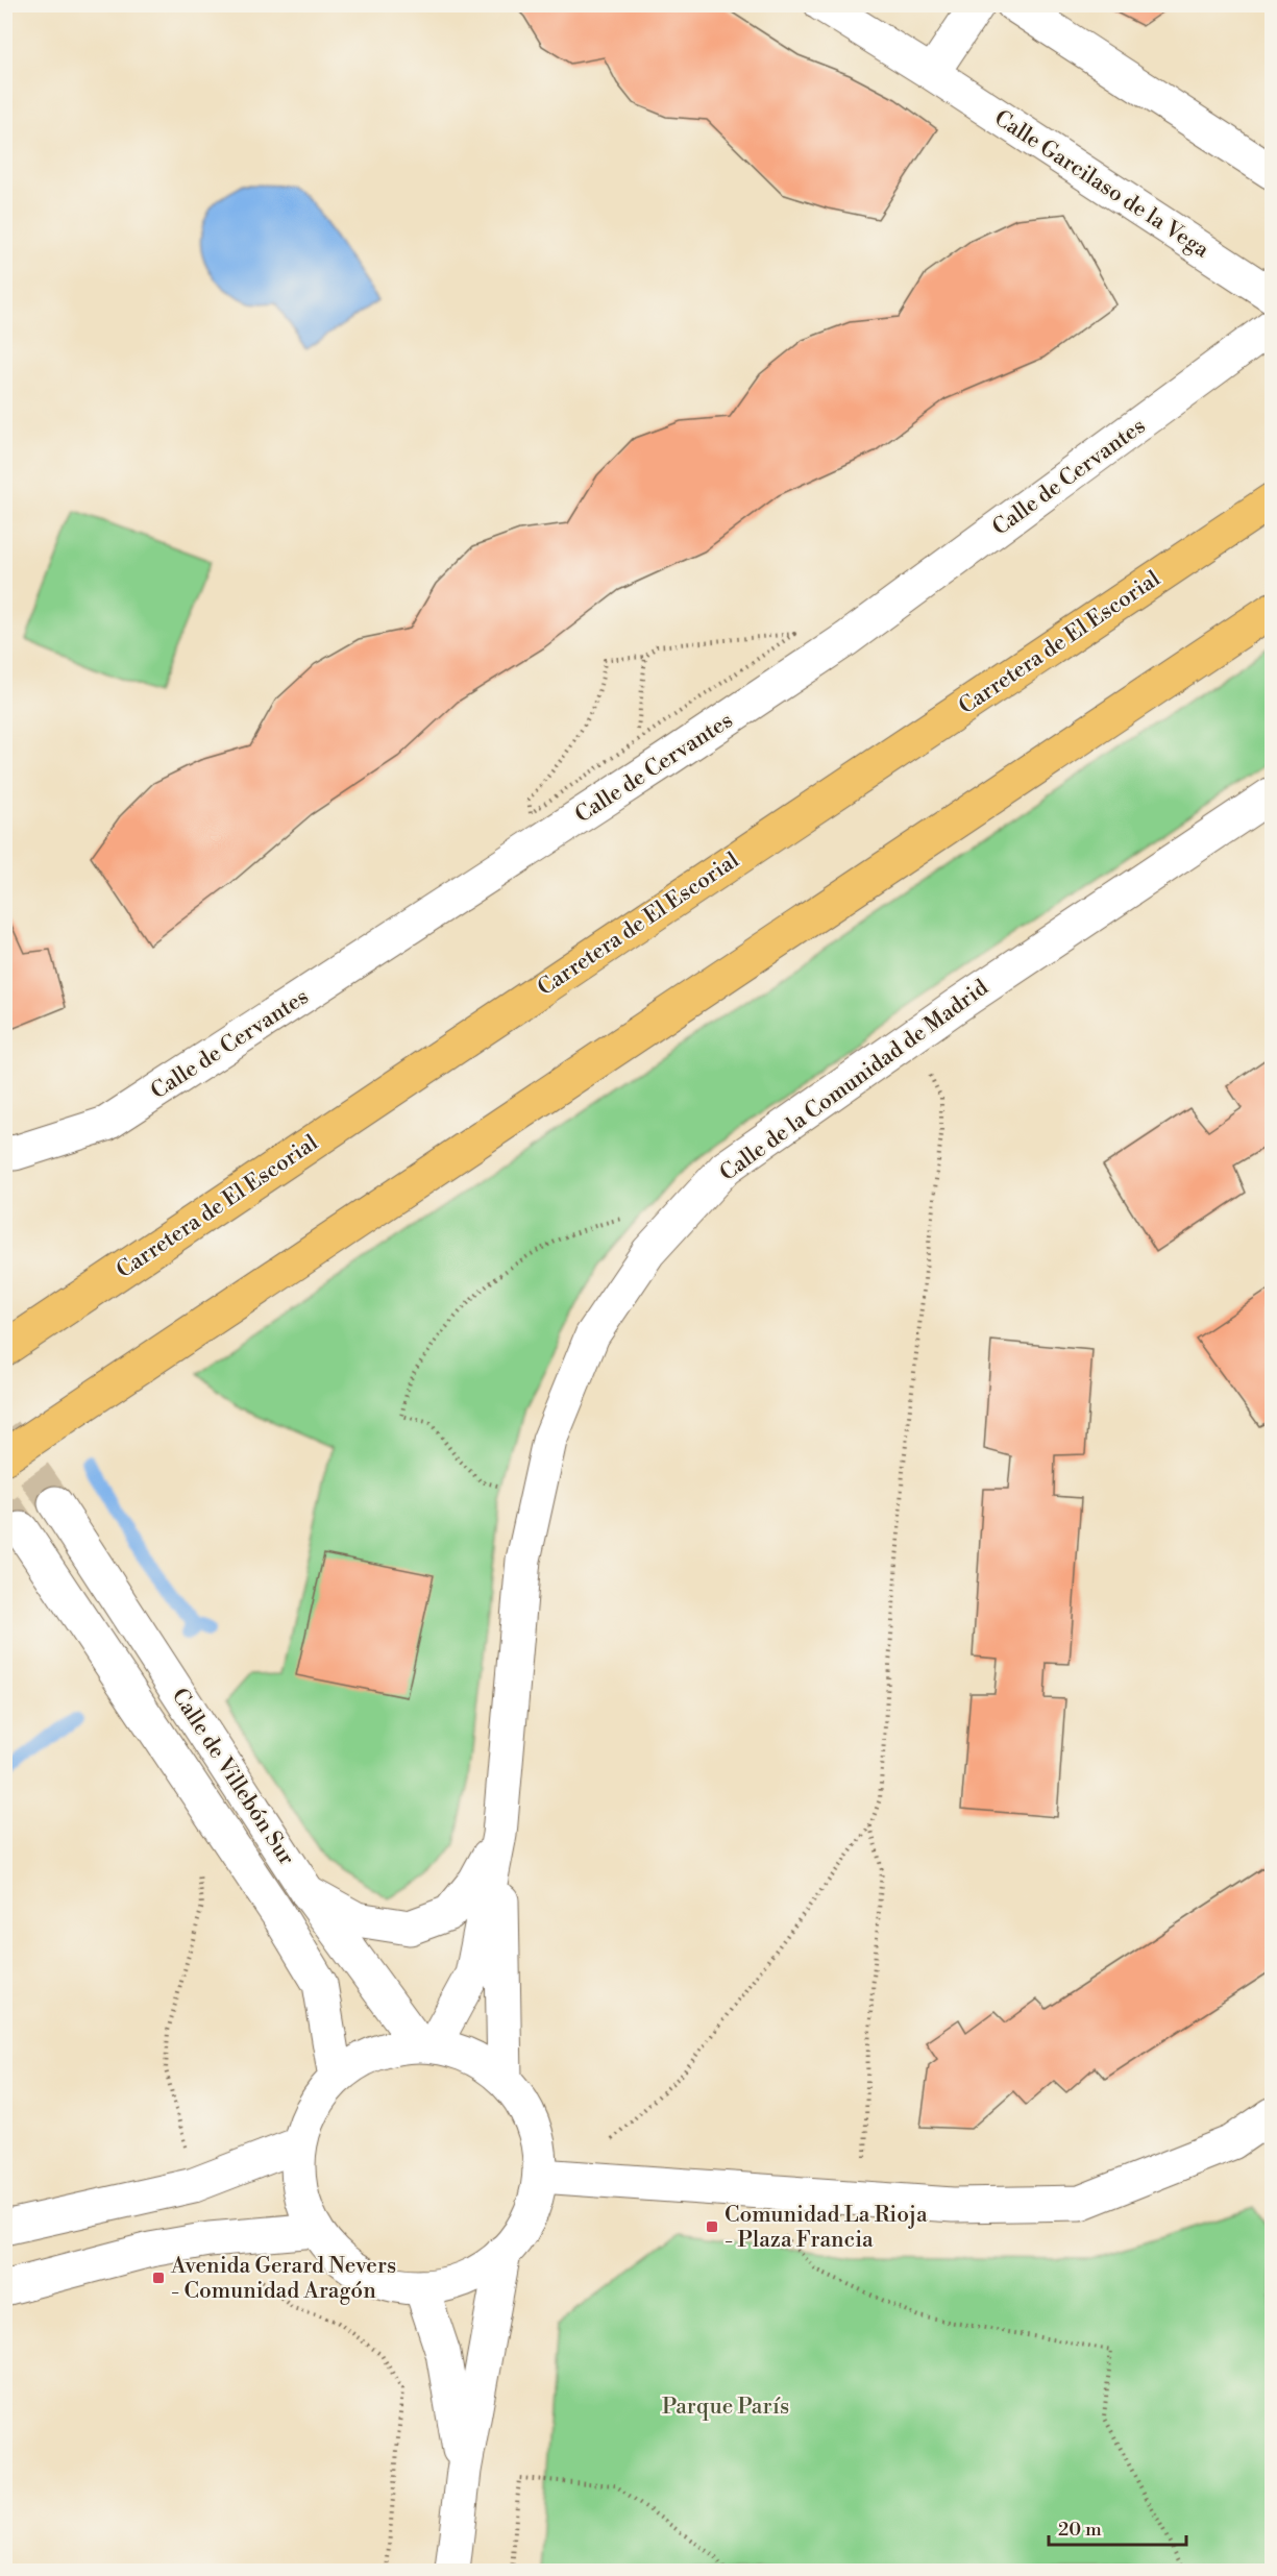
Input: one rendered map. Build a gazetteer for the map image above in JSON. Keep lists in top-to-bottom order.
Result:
{
  "streets": {
    "highway": ["Carretera de El Escorial"],
    "street": [
      "Calle Garcilaso de la Vega",
      "Calle de Cervantes",
      "Calle de la Comunidad de Madrid",
      "Calle de Villebón Sur"
    ]
  },
  "crossings": [
    ["Calle de la Comunidad de Madrid", "Calle de Villebón Sur"]
  ],
  "parks": ["Parque París"],
  "places": {
    "transit": ["Comunidad La Rioja - Plaza Francia", "Avenida Gerard Nevers - Comunidad Aragón"]
  },
  "scale_bar": "20 m"
}
